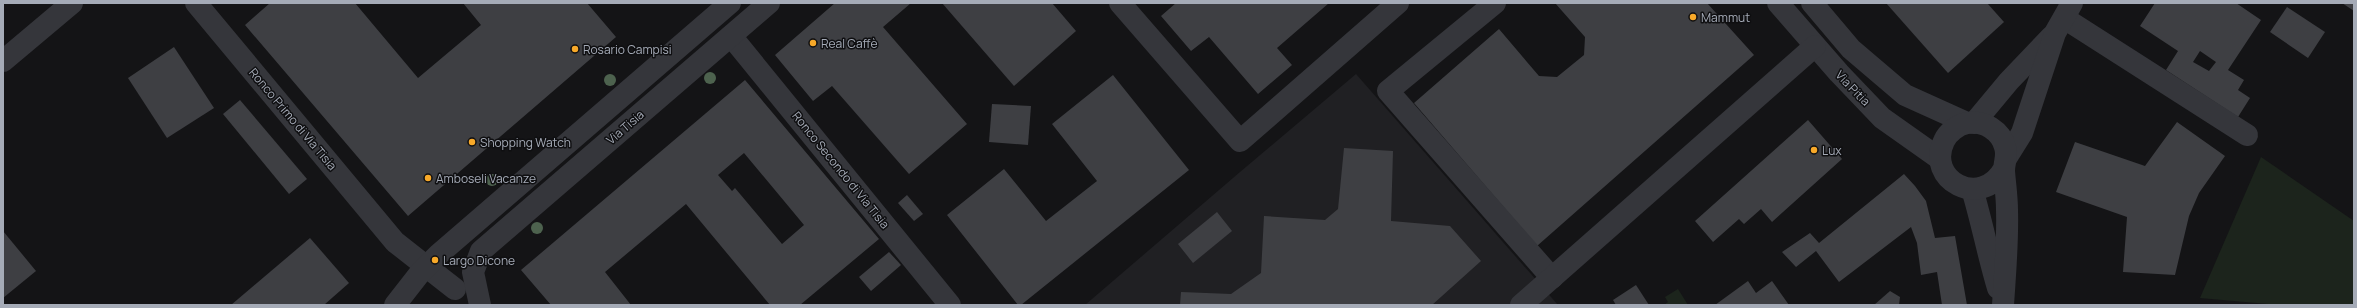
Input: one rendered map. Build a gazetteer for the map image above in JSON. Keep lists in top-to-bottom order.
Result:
{
  "streets": {
    "street": [
      "Via Pitia",
      "Ronco Primo di Via Tisia",
      "Via Tisia",
      "Ronco Secondo di Via Tisia"
    ]
  },
  "crossings": [
    ["Via Tisia", "Ronco Secondo di Via Tisia"]
  ],
  "places": [
    "Mammut",
    "Real Caffè",
    "Rosario Campisi",
    "Shopping Watch",
    "Lux",
    "Amboseli Vacanze",
    "Largo Dicone"
  ]
}
